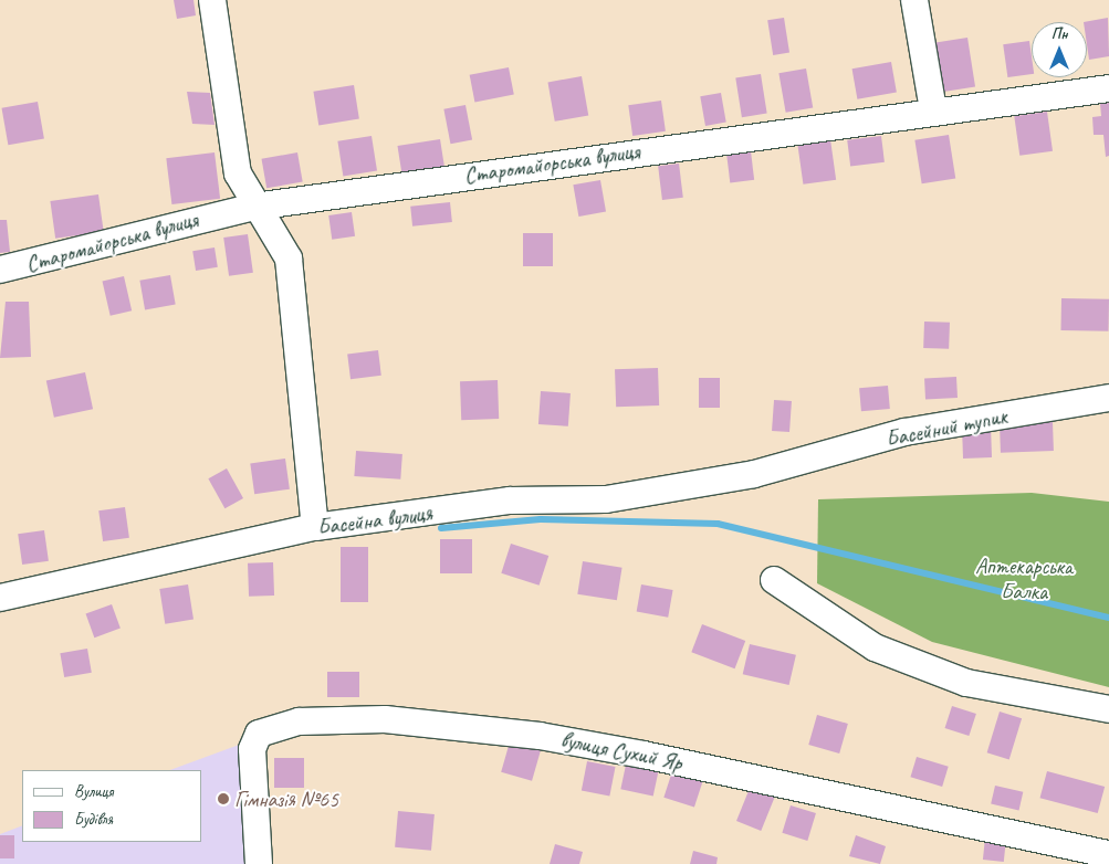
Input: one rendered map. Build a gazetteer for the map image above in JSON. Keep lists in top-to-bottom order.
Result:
{
  "streets": {
    "street": [
      "Старомайорська вулиця",
      "Басейний тупик",
      "Басейна вулиця",
      "вулиця Сухий Яр"
    ]
  },
  "crossings": [
    ["Басейний тупик", "Басейна вулиця"]
  ],
  "parks": ["Аптекарська Балка"],
  "places": ["Гімназія №65"],
  "legend": ["Вулиця", "Будівля"],
  "north": "top"
}
